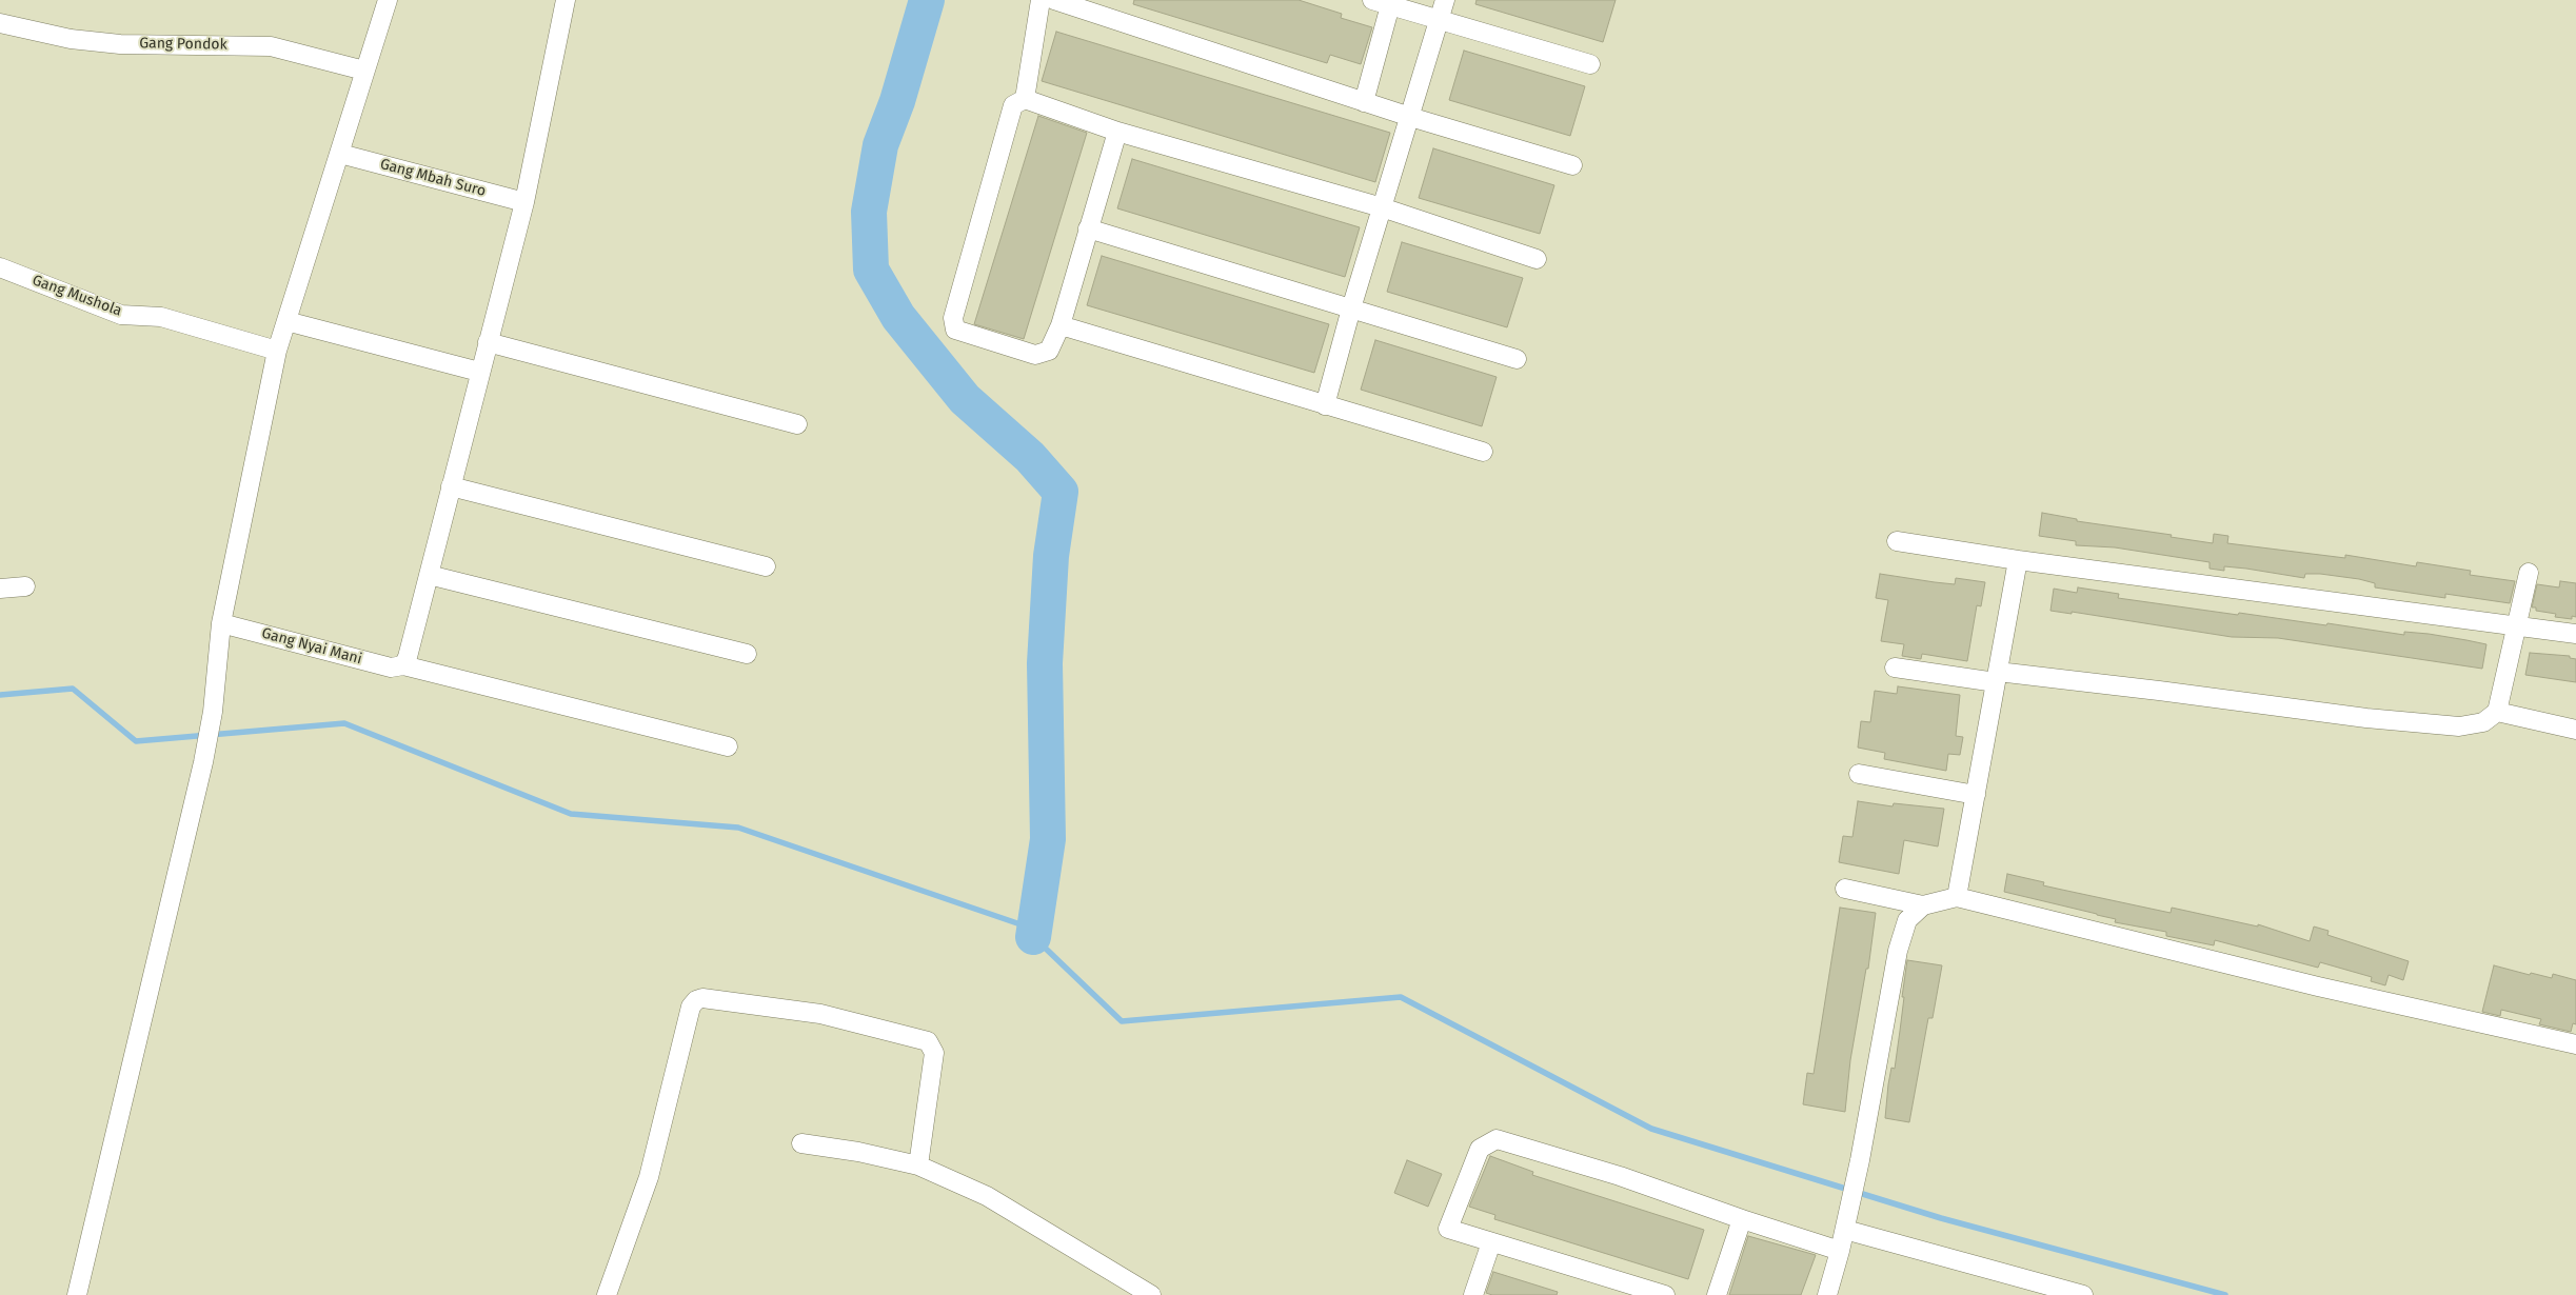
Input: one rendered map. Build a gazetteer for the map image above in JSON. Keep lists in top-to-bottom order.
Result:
{
  "streets": {
    "street": [
      "Gang Pondok",
      "Gang Mbah Suro",
      "Gang Mushola",
      "Gang Nyai Mani"
    ]
  }
}
